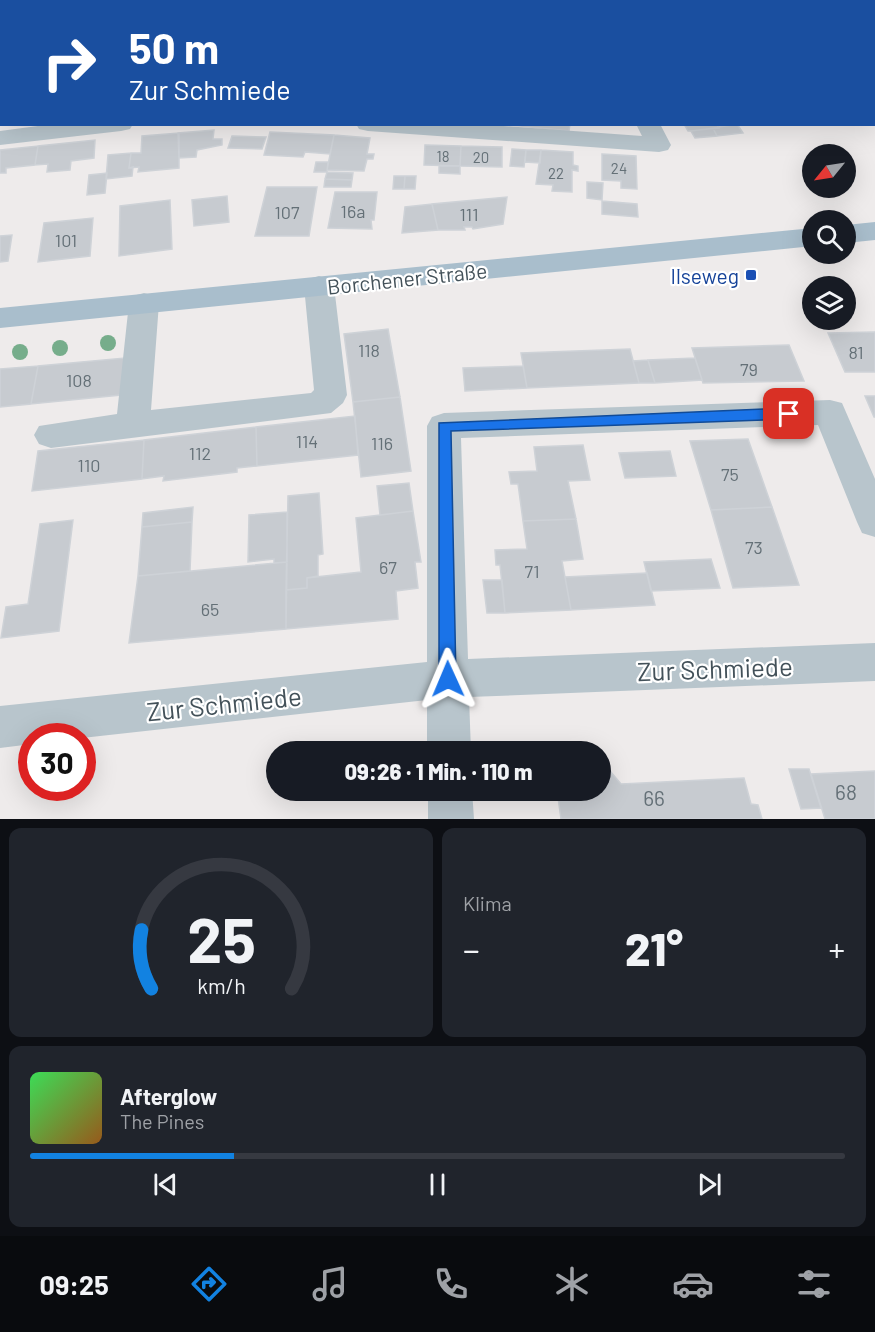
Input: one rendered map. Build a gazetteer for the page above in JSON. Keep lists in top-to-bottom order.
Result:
{
  "streets": {
    "main road": ["Borchener Straße"],
    "street": ["Zur Schmiede"]
  },
  "places": {
    "transit": ["Ilseweg"]
  },
  "house_numbers": [
    "18",
    "20",
    "24",
    "22",
    "16a",
    "107",
    "111",
    "101",
    "118",
    "81",
    "79",
    "108",
    "114",
    "116",
    "112",
    "110",
    "75",
    "73",
    "67",
    "71",
    "65",
    "68",
    "66"
  ],
  "north": "bottom left",
  "page": {
    "turn": ["50 m", "Zur Schmiede"],
    "limit": "30",
    "trip": "09:26 · 1 Min. · 110 m",
    "tile": "Klima",
    "heat": ["−", "21°", "+"],
    "song": ["Afterglow", "The Pines"],
    "tabs": "09:25",
    "gauge": ["25", "km/h"]
  }
}
